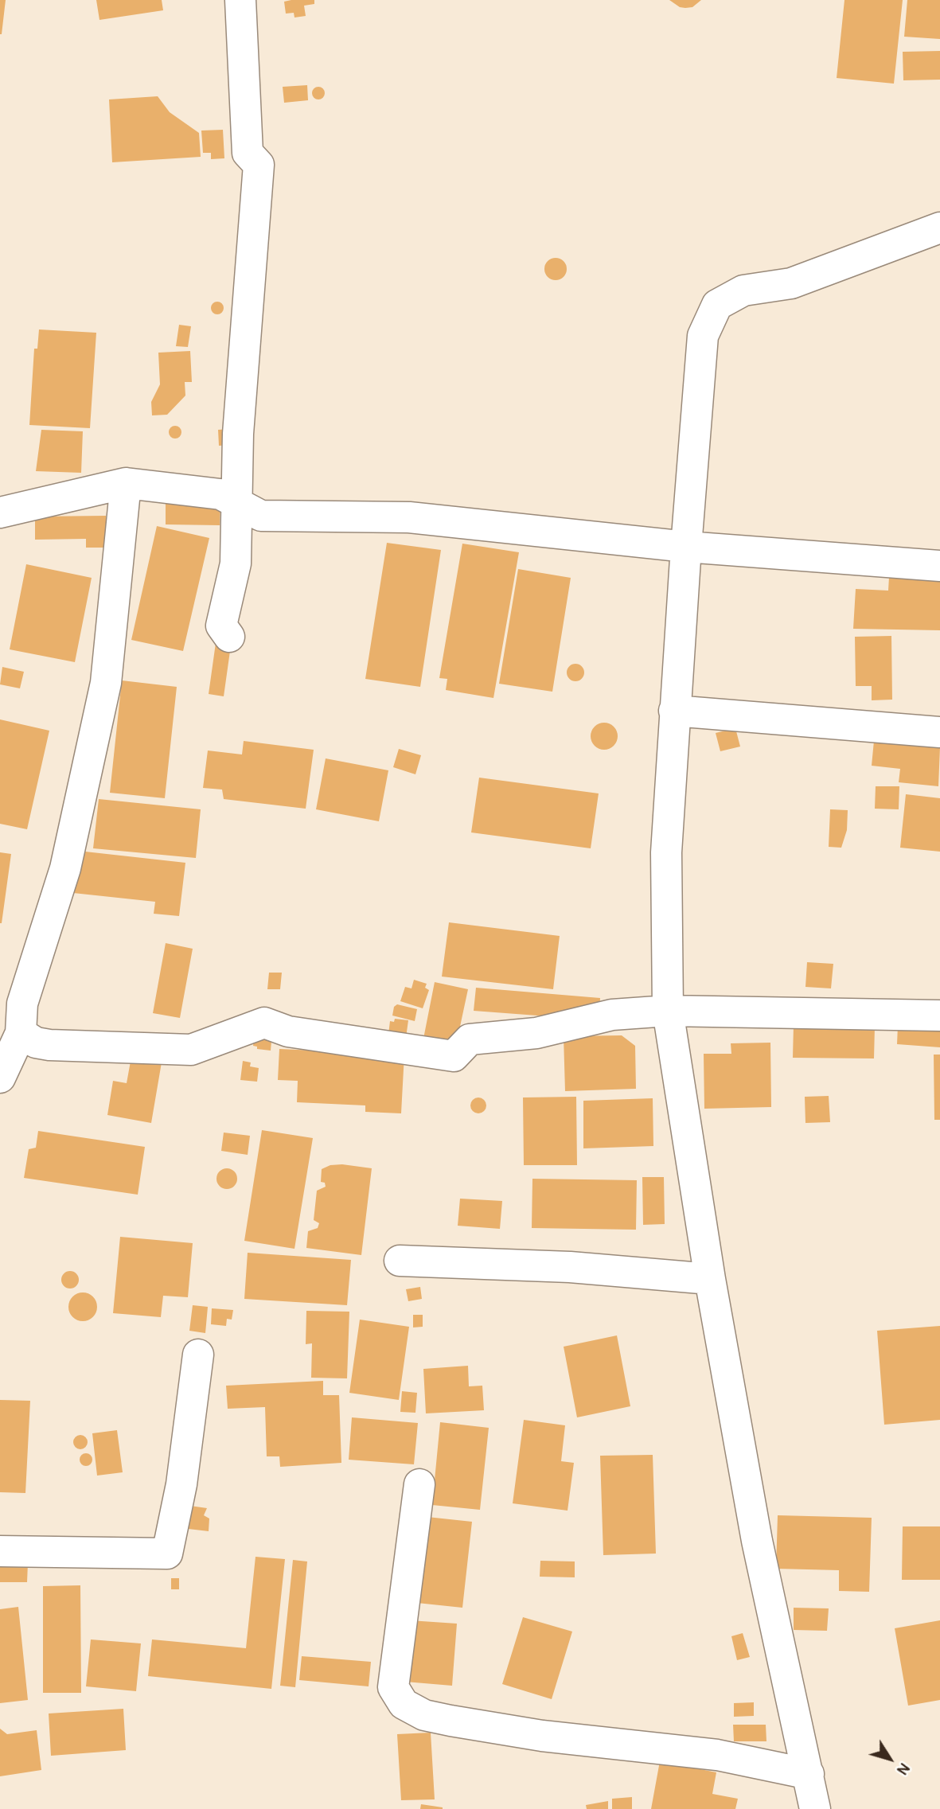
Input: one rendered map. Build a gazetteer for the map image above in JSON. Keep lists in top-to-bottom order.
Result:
{
  "north": "bottom right"
}
